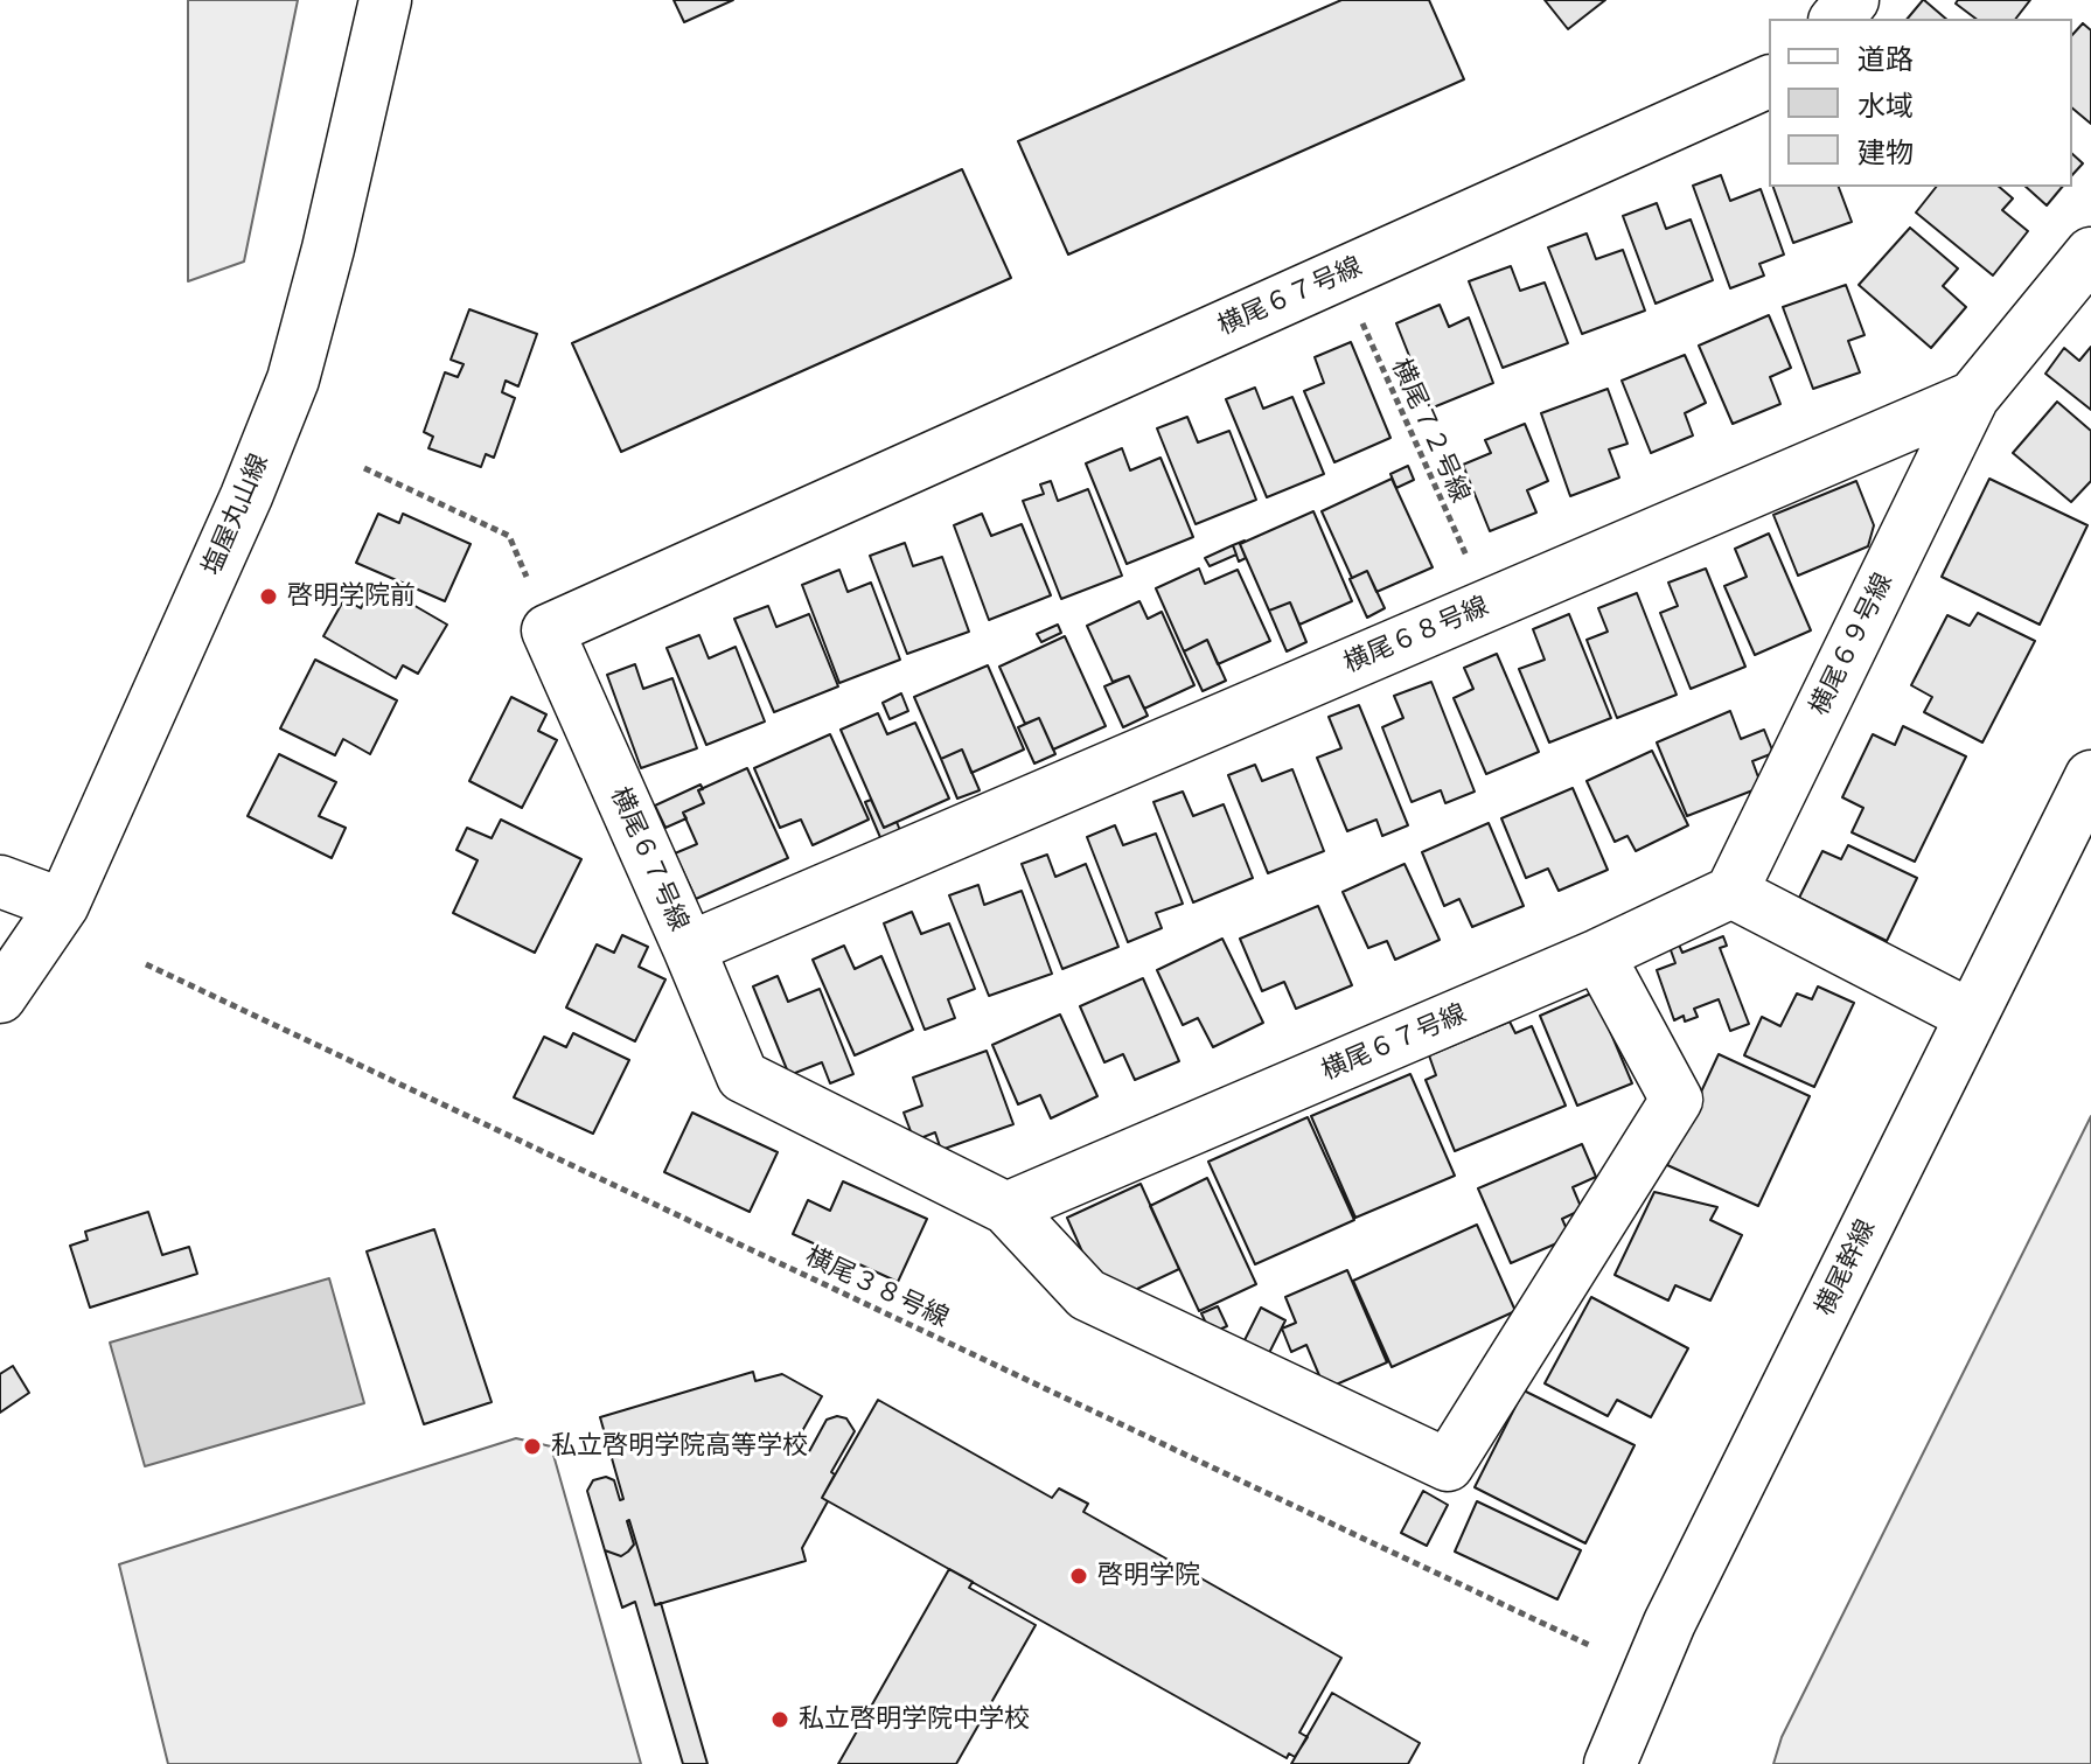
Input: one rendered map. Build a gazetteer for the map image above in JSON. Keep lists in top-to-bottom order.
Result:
{
  "streets": {
    "street": [
      "横尾６７号線",
      "塩屋丸山線",
      "横尾６８号線",
      "横尾６９号線",
      "横尾幹線"
    ],
    "path": ["横尾７２号線", "横尾３８号線"]
  },
  "crossings": [
    ["横尾６７号線", "横尾７２号線"],
    ["横尾６７号線", "横尾６８号線"],
    ["横尾６７号線", "横尾６９号線"],
    ["横尾７２号線", "横尾６８号線"],
    ["横尾６８号線", "横尾６９号線"]
  ],
  "places": [
    "啓明学院前",
    "私立啓明学院高等学校",
    "啓明学院",
    "私立啓明学院中学校"
  ],
  "legend": ["道路", "水域", "建物"]
}
